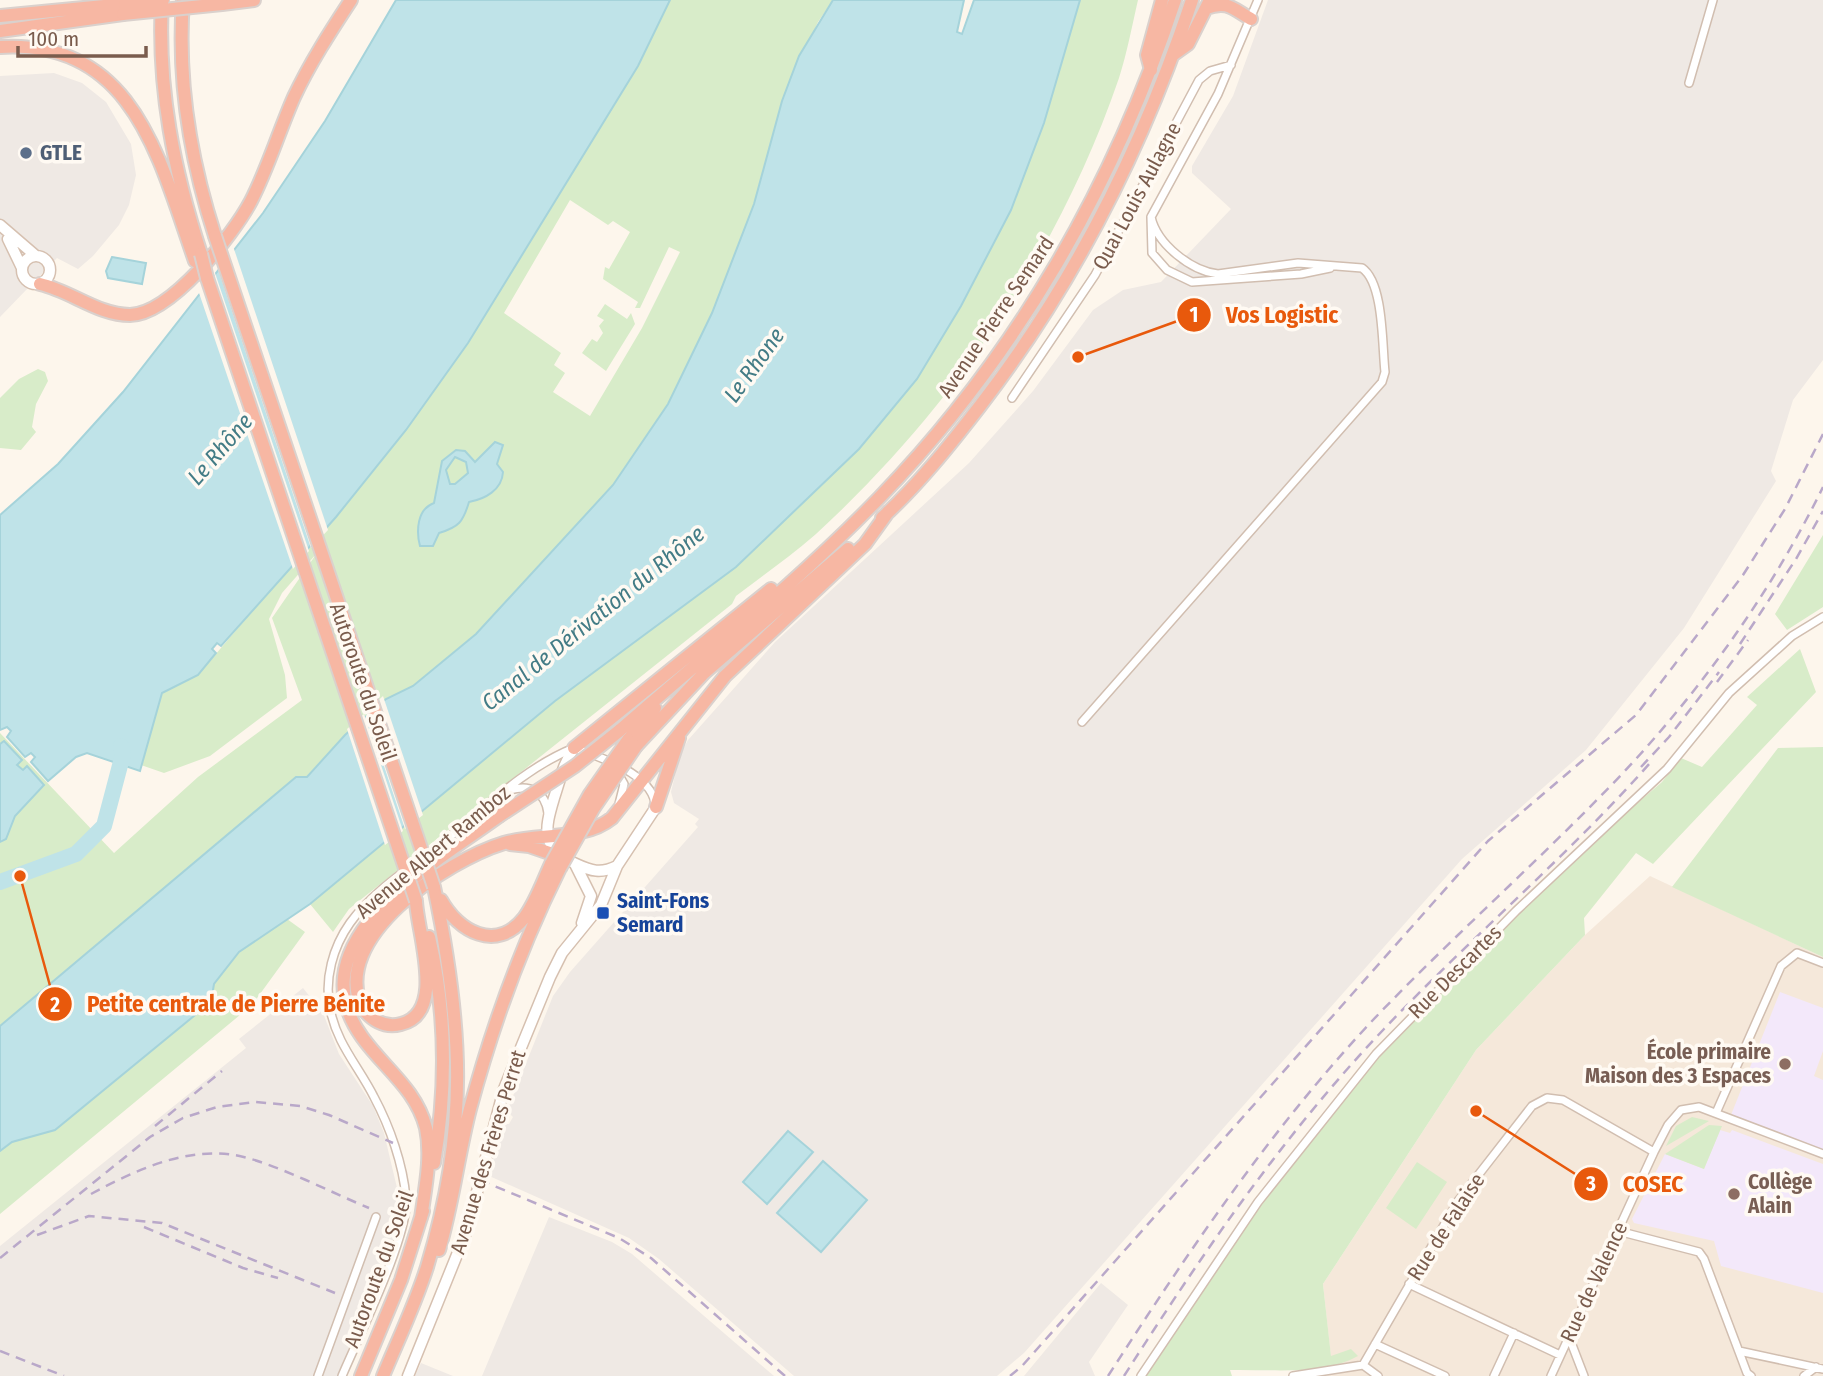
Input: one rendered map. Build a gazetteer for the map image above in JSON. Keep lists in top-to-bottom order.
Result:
{
  "streets": {
    "highway": ["Avenue Pierre Semard", "Autoroute du Soleil"],
    "street": [
      "Quai Louis Aulagne",
      "Avenue Albert Ramboz",
      "Rue Descartes",
      "Avenue des Frères Perret",
      "Rue de Falaise",
      "Rue de Valence"
    ]
  },
  "crossings": [
    ["Rue de Falaise", "Rue de Valence"]
  ],
  "water": ["Le Rhone", "Le Rhône", "Canal de Dérivation du Rhône"],
  "places": {
    "other": [
      "GTLE",
      "Vos Logistic",
      "Petite centrale de Pierre Bénite",
      "École primaire Maison des 3 Espaces",
      "COSEC",
      "Collège Alain"
    ],
    "transit": ["Saint-Fons Semard"]
  },
  "scale_bar": "100 m"
}
